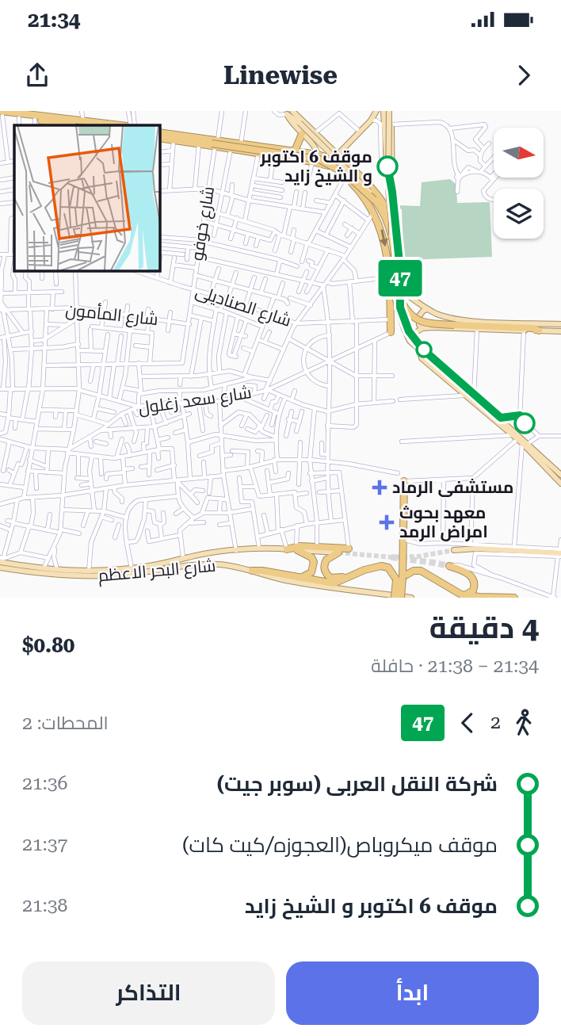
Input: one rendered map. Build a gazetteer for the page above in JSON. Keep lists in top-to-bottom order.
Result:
{
  "streets": {
    "main road": ["شارع البحر الاعظم"],
    "street": [
      "شارع خوفو",
      "شارع الصناديلى",
      "شارع المأمون",
      "شارع سعد زغلول"
    ]
  },
  "crossings": [
    ["شارع خوفو", "شارع الصناديلى"],
    ["شارع خوفو", "شارع المأمون"]
  ],
  "places": {
    "other": ["موقف 6 اكتوبر و الشيخ زايد"],
    "health": ["مستشفى الرماد", "معهد بحوث امراض الرمد"]
  },
  "lines": ["bus line 47"],
  "north": "right",
  "page": {
    "status": "21:34",
    "header": "Linewise",
    "on_map": "47",
    "heading": ["4 دقيقة", "21:34 – 21:38 · حافلة", "$0.80"],
    "legs": ["2", "47", "المحطات: 2"],
    "list": [
      {
        "name": "شركة النقل العربى (سوبر جيت)",
        "value": "21:36"
      },
      {
        "name": "موقف ميكروباص(العجوزه/كيت كات)",
        "value": "21:37"
      },
      {
        "name": "موقف 6 اكتوبر و الشيخ زايد",
        "value": "21:38"
      }
    ],
    "buttons": ["ابدأ", "التذاكر"]
  }
}
